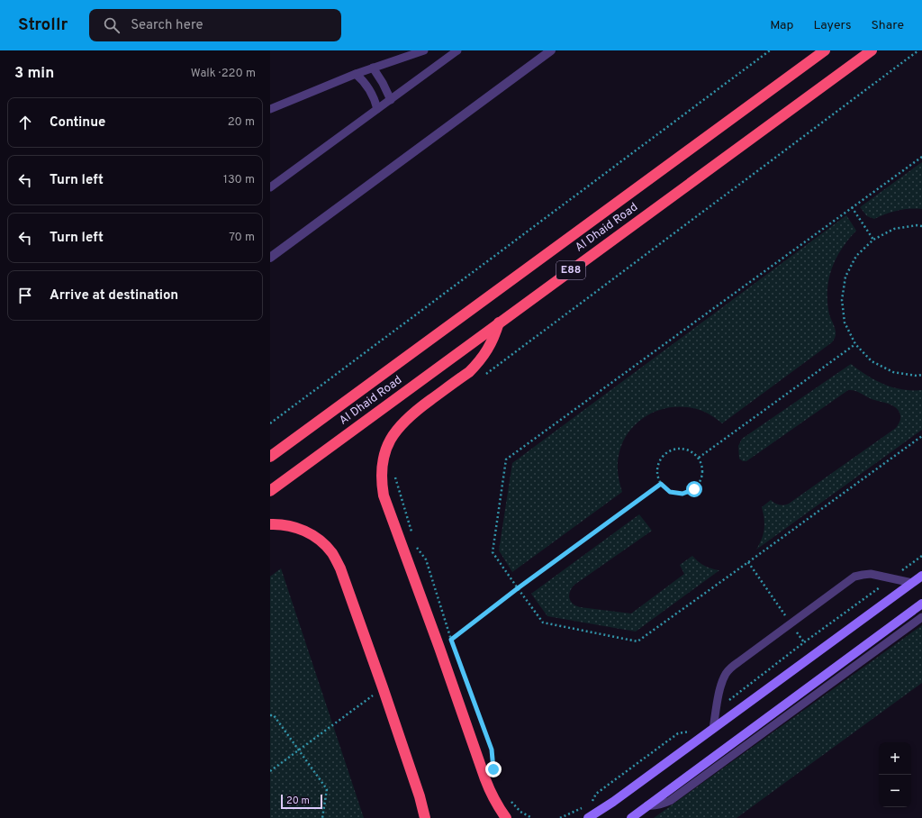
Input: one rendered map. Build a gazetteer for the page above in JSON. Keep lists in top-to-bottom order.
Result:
{
  "streets": {
    "highway": ["Al Dhaid Road", "E88"]
  },
  "scale_bar": "20 m",
  "page": {
    "header": "Strollr",
    "search": "Search here",
    "nav": ["Map", "Layers", "Share"],
    "heading": ["3 min", "Walk · 220 m"],
    "list": [
      ["Continue", "20 m"],
      ["Turn left", "130 m"],
      ["Turn left", "70 m"],
      "Arrive at destination"
    ],
    "map_buttons": ["+", "−"],
    "scale": "20 m"
  }
}
